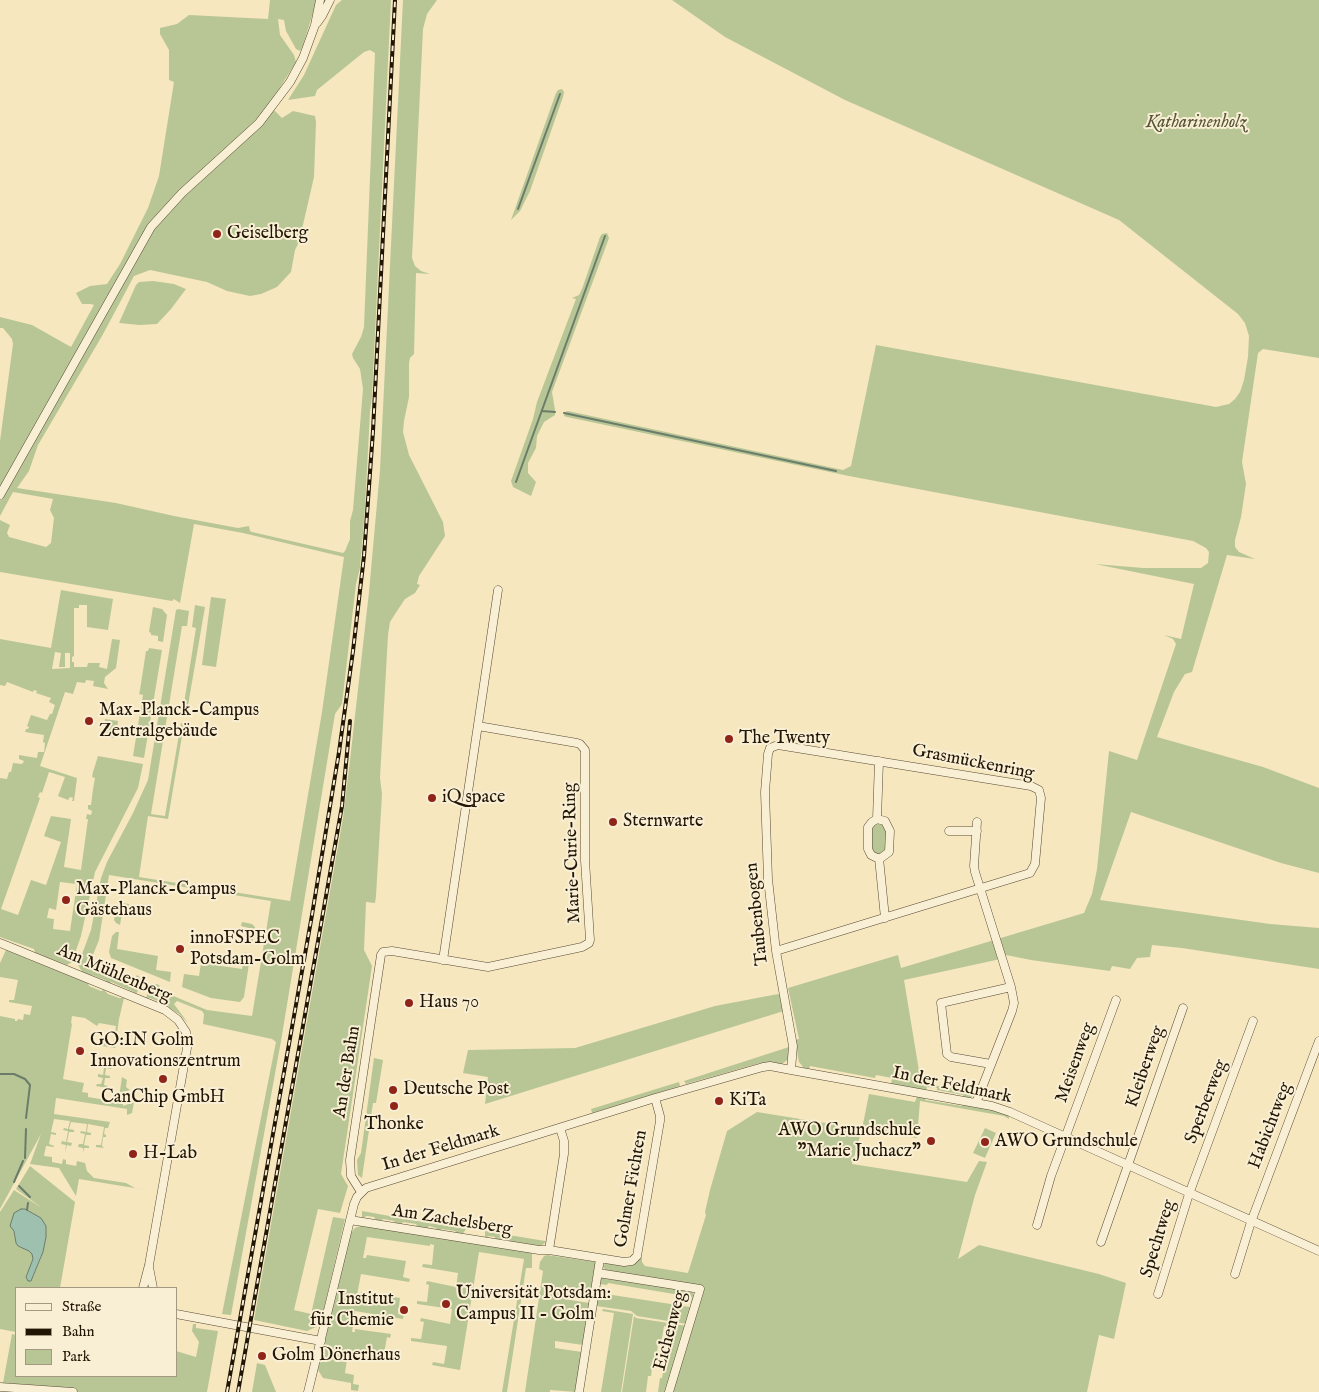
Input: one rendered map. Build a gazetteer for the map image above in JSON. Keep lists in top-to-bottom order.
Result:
{
  "streets": {
    "street": [
      "Grasmückenring",
      "Marie-Curie-Ring",
      "Taubenbogen",
      "Am Mühlenberg",
      "Meisenweg",
      "Kleiberweg",
      "An der Bahn",
      "In der Feldmark",
      "Sperberweg",
      "Habichtweg",
      "Golmer Fichten",
      "Am Zachelsberg",
      "Spechtweg",
      "Eichenweg"
    ]
  },
  "crossings": [
    ["Grasmückenring", "Taubenbogen"],
    ["Marie-Curie-Ring", "An der Bahn"],
    ["Taubenbogen", "In der Feldmark"],
    ["Meisenweg", "In der Feldmark"],
    ["Kleiberweg", "In der Feldmark"],
    ["An der Bahn", "In der Feldmark"],
    ["In der Feldmark", "Sperberweg"],
    ["In der Feldmark", "Habichtweg"],
    ["In der Feldmark", "Golmer Fichten"],
    ["In der Feldmark", "Spechtweg"],
    ["Sperberweg", "Spechtweg"],
    ["Golmer Fichten", "Am Zachelsberg"]
  ],
  "parks": ["Katharinenholz"],
  "places": [
    "Geiselberg",
    "Max-Planck-Campus Zentralgebäude",
    "The Twenty",
    "iQ space",
    "Sternwarte",
    "Max-Planck-Campus Gästehaus",
    "innoFSPEC Potsdam-Golm",
    "Haus 70",
    "GO:IN Golm Innovationszentrum",
    "CanChip GmbH",
    "Deutsche Post",
    "KiTa",
    "Thonke",
    "AWO Grundschule \"Marie Juchacz\"",
    "AWO Grundschule",
    "H-Lab",
    "Universität Potsdam: Campus II - Golm",
    "Institut für Chemie",
    "Golm Dönerhaus"
  ],
  "legend": ["Straße", "Bahn", "Park"]
}
